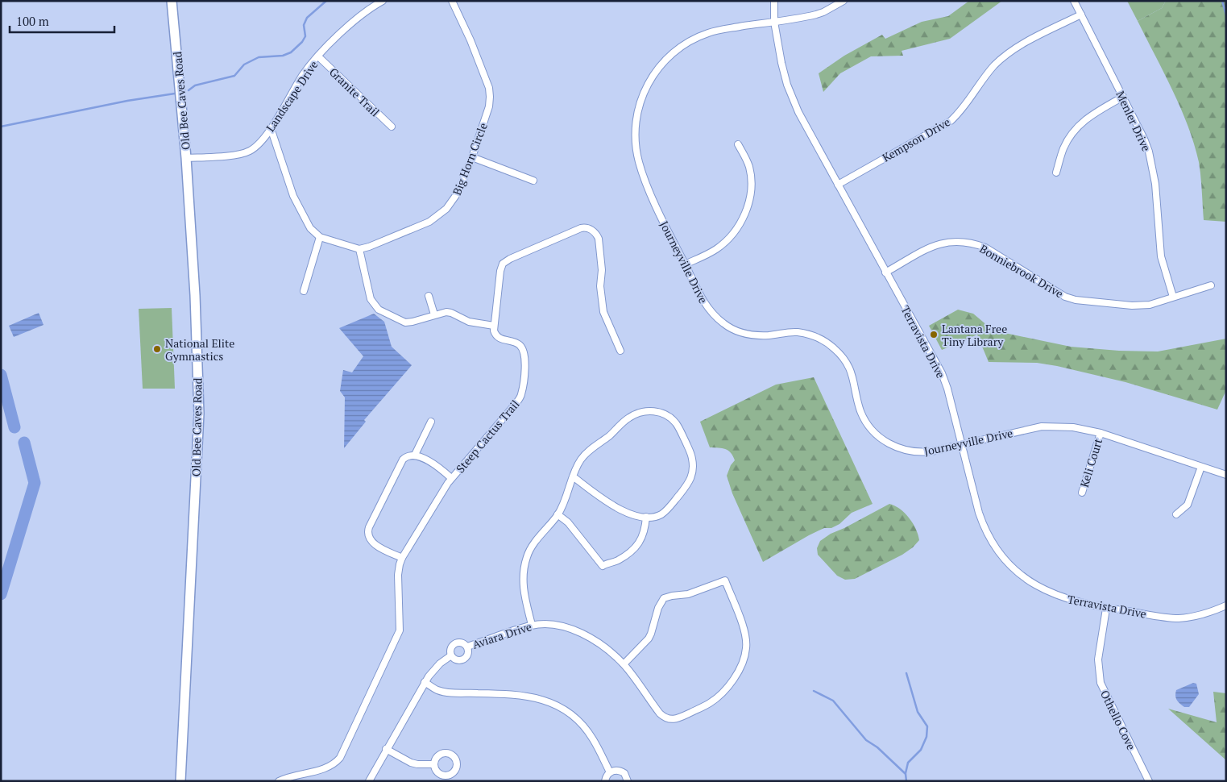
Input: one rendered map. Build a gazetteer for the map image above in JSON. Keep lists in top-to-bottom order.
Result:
{
  "streets": {
    "street": [
      "Granite Trail",
      "Landscape Drive",
      "Old Bee Caves Road",
      "Menler Drive",
      "Kempson Drive",
      "Big Horn Circle",
      "Journeyville Drive",
      "Bonniebrook Drive",
      "Terravista Drive",
      "Steep Cactus Trail",
      "Keli Court",
      "Aviara Drive",
      "Othello Cove"
    ]
  },
  "crossings": [
    ["Granite Trail", "Landscape Drive"],
    ["Landscape Drive", "Old Bee Caves Road"],
    ["Menler Drive", "Kempson Drive"],
    ["Menler Drive", "Bonniebrook Drive"],
    ["Kempson Drive", "Terravista Drive"],
    ["Journeyville Drive", "Terravista Drive"],
    ["Journeyville Drive", "Keli Court"],
    ["Bonniebrook Drive", "Terravista Drive"],
    ["Terravista Drive", "Othello Cove"]
  ],
  "places": ["Lantana Free Tiny Library", "National Elite Gymnastics"],
  "scale_bar": "100 m"
}
